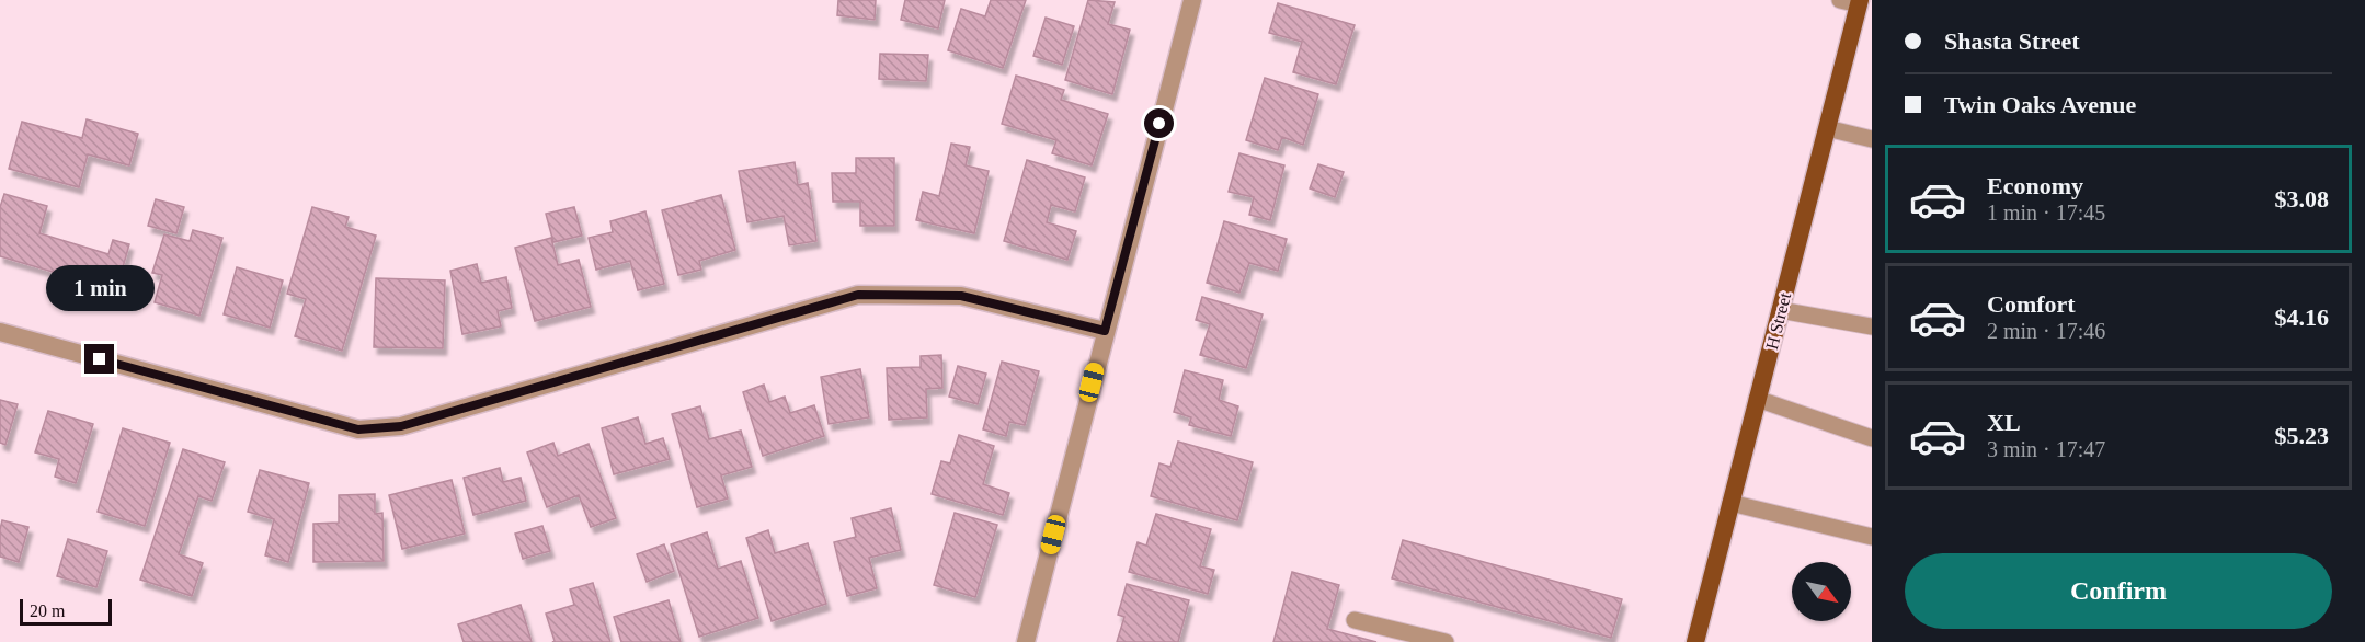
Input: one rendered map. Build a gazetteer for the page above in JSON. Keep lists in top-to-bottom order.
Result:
{
  "streets": {
    "main road": ["H Street"]
  },
  "scale_bar": "20 m",
  "north": "bottom right",
  "page": {
    "banner": ["Shasta Street", "Twin Oaks Avenue"],
    "list": [
      {
        "name": "Economy",
        "note": "1 min · 17:45",
        "value": "$3.08"
      },
      {
        "name": "Comfort",
        "note": "2 min · 17:46",
        "value": "$4.16"
      },
      {
        "name": "XL",
        "note": "3 min · 17:47",
        "value": "$5.23"
      }
    ],
    "bubble": "1 min",
    "buttons": "Confirm",
    "scale": "20 m"
  }
}
